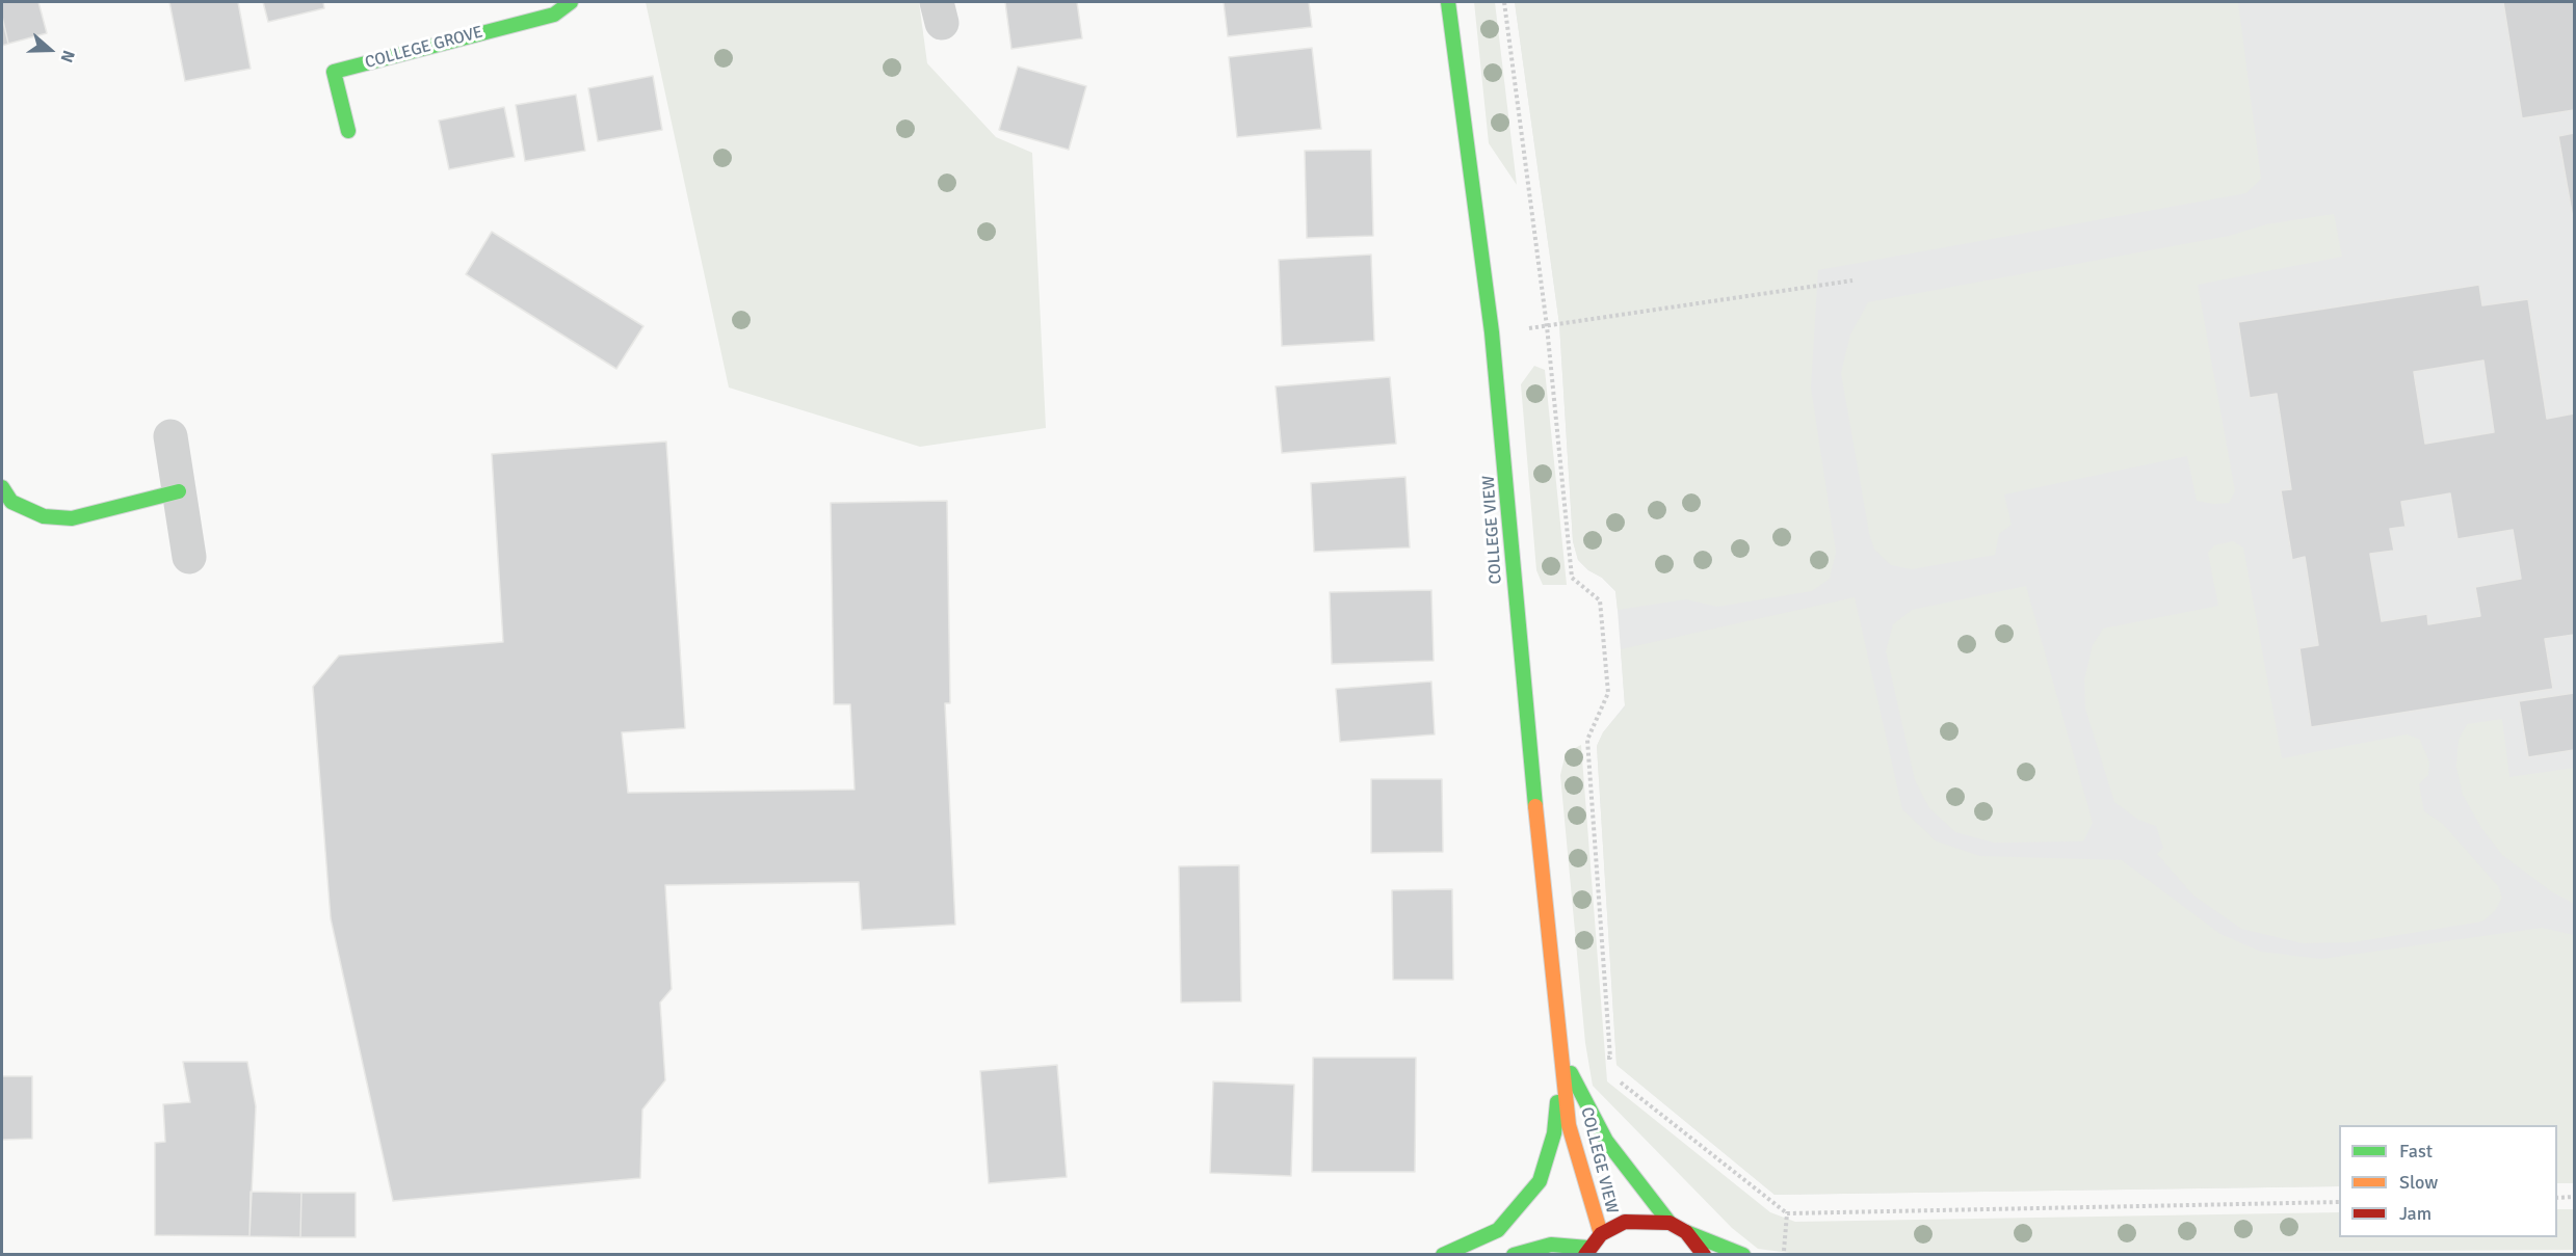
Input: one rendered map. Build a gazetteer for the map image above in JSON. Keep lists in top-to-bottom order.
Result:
{
  "streets": {
    "street": ["COLLEGE GROVE", "COLLEGE VIEW"]
  },
  "legend": ["Fast", "Slow", "Jam"],
  "north": "right"
}
